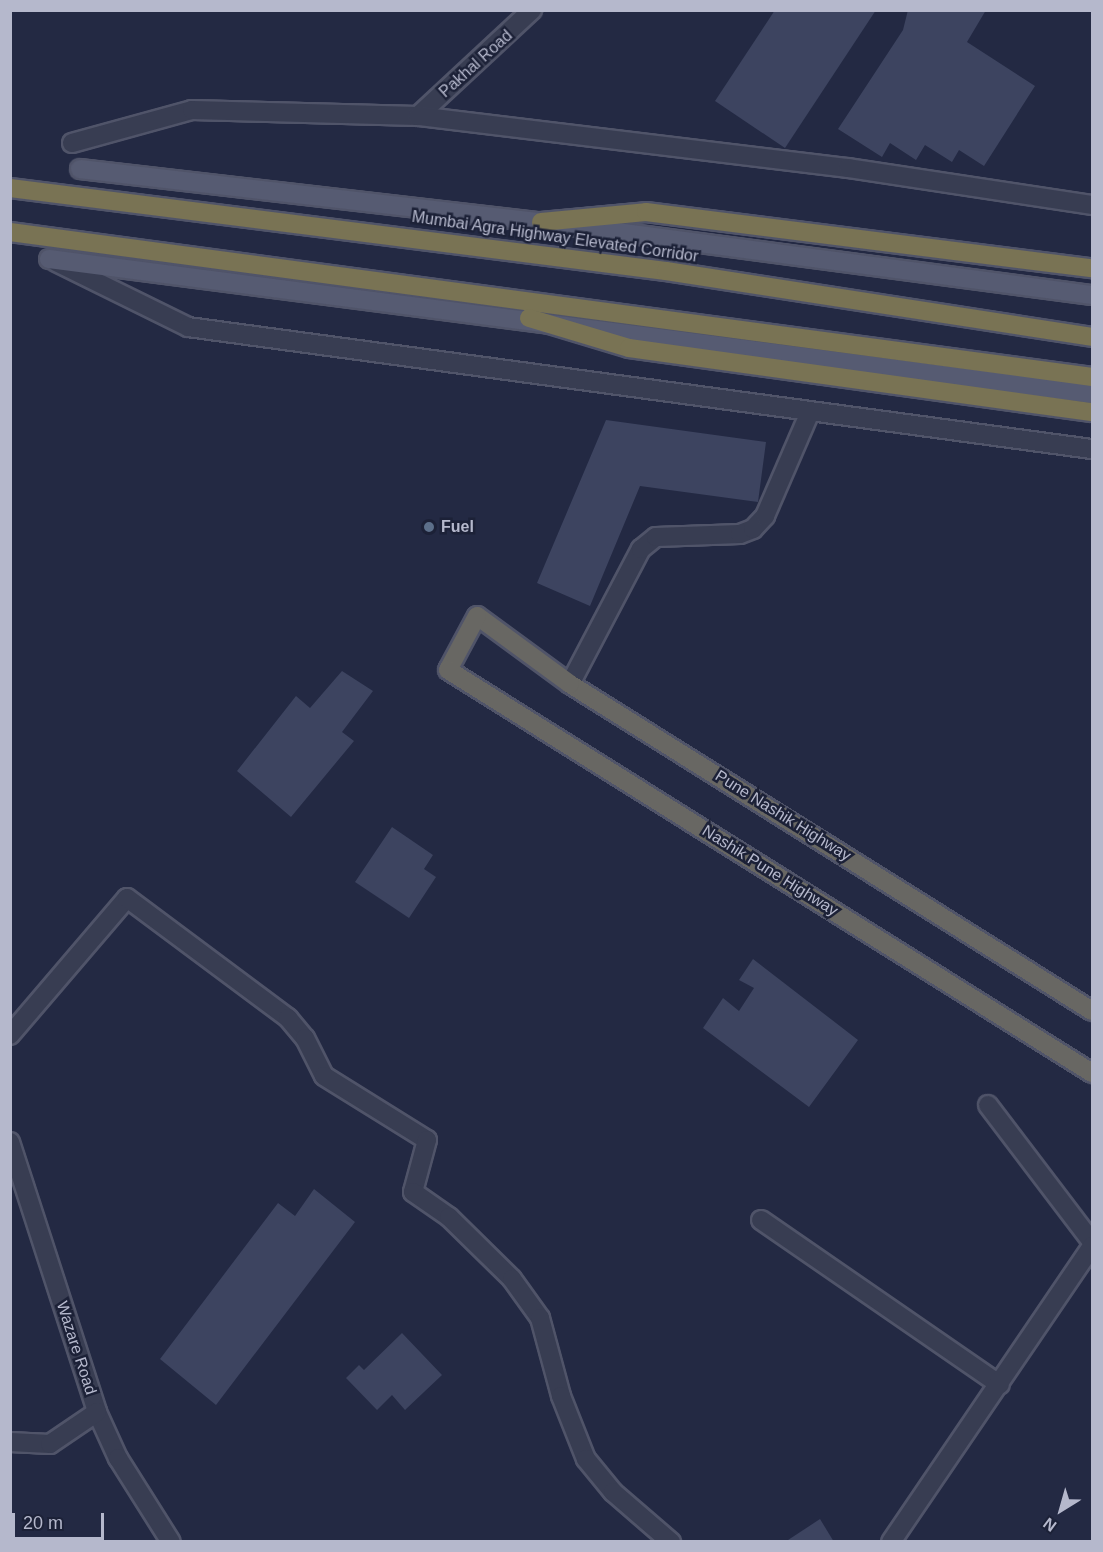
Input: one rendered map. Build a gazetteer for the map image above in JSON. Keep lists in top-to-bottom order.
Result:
{
  "streets": {
    "highway": ["Mumbai Agra Highway Elevated Corridor", "Pune Nashik Highway", "Nashik Pune Highway"],
    "street": ["Pakhal Road", "Wazare Road"]
  },
  "crossings": [
    ["Pune Nashik Highway", "Nashik Pune Highway"]
  ],
  "places": ["Fuel"],
  "scale_bar": "20 m",
  "north": "bottom left"
}
